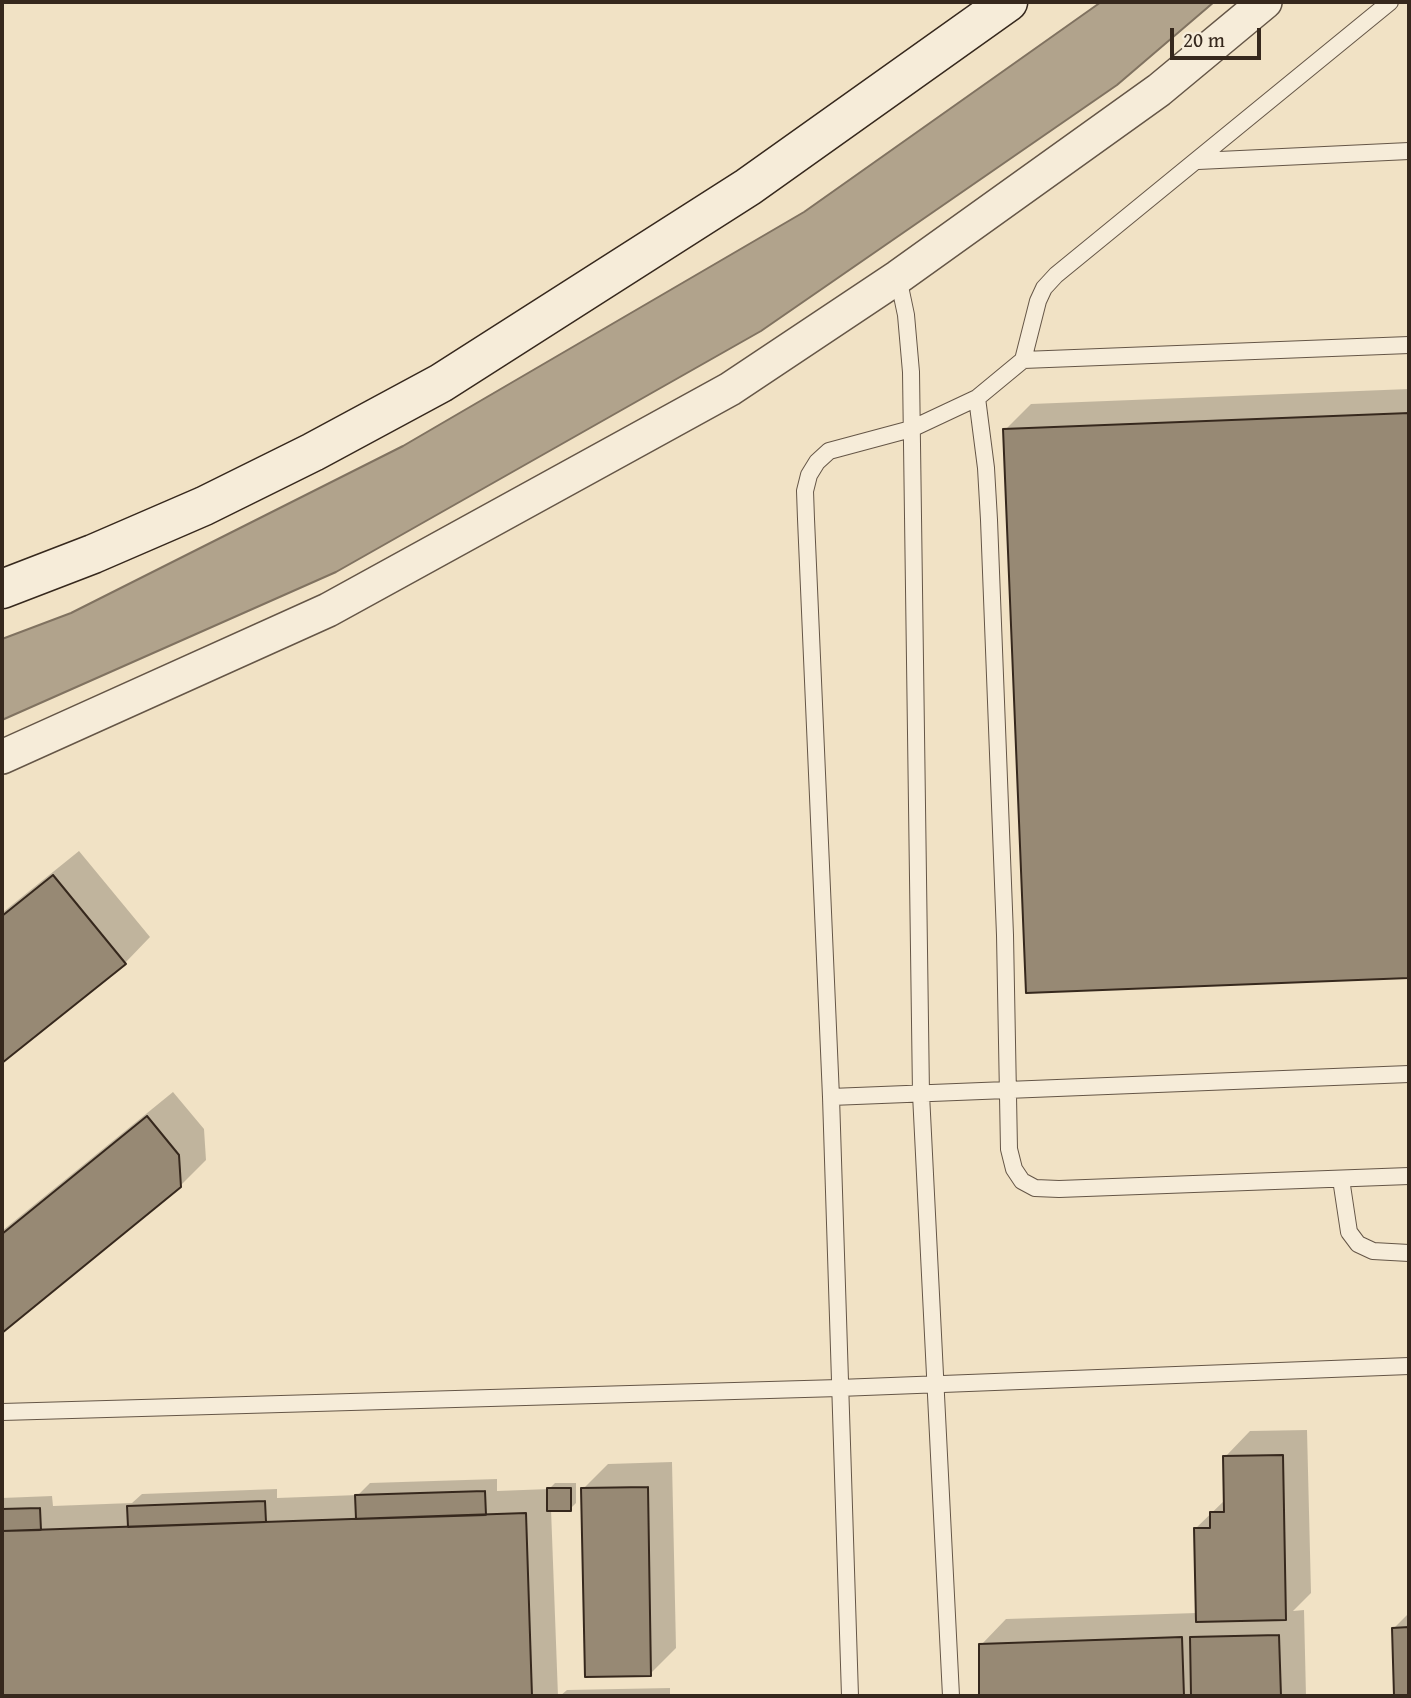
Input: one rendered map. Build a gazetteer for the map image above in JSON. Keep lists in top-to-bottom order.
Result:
{
  "scale_bar": "20 m"
}
